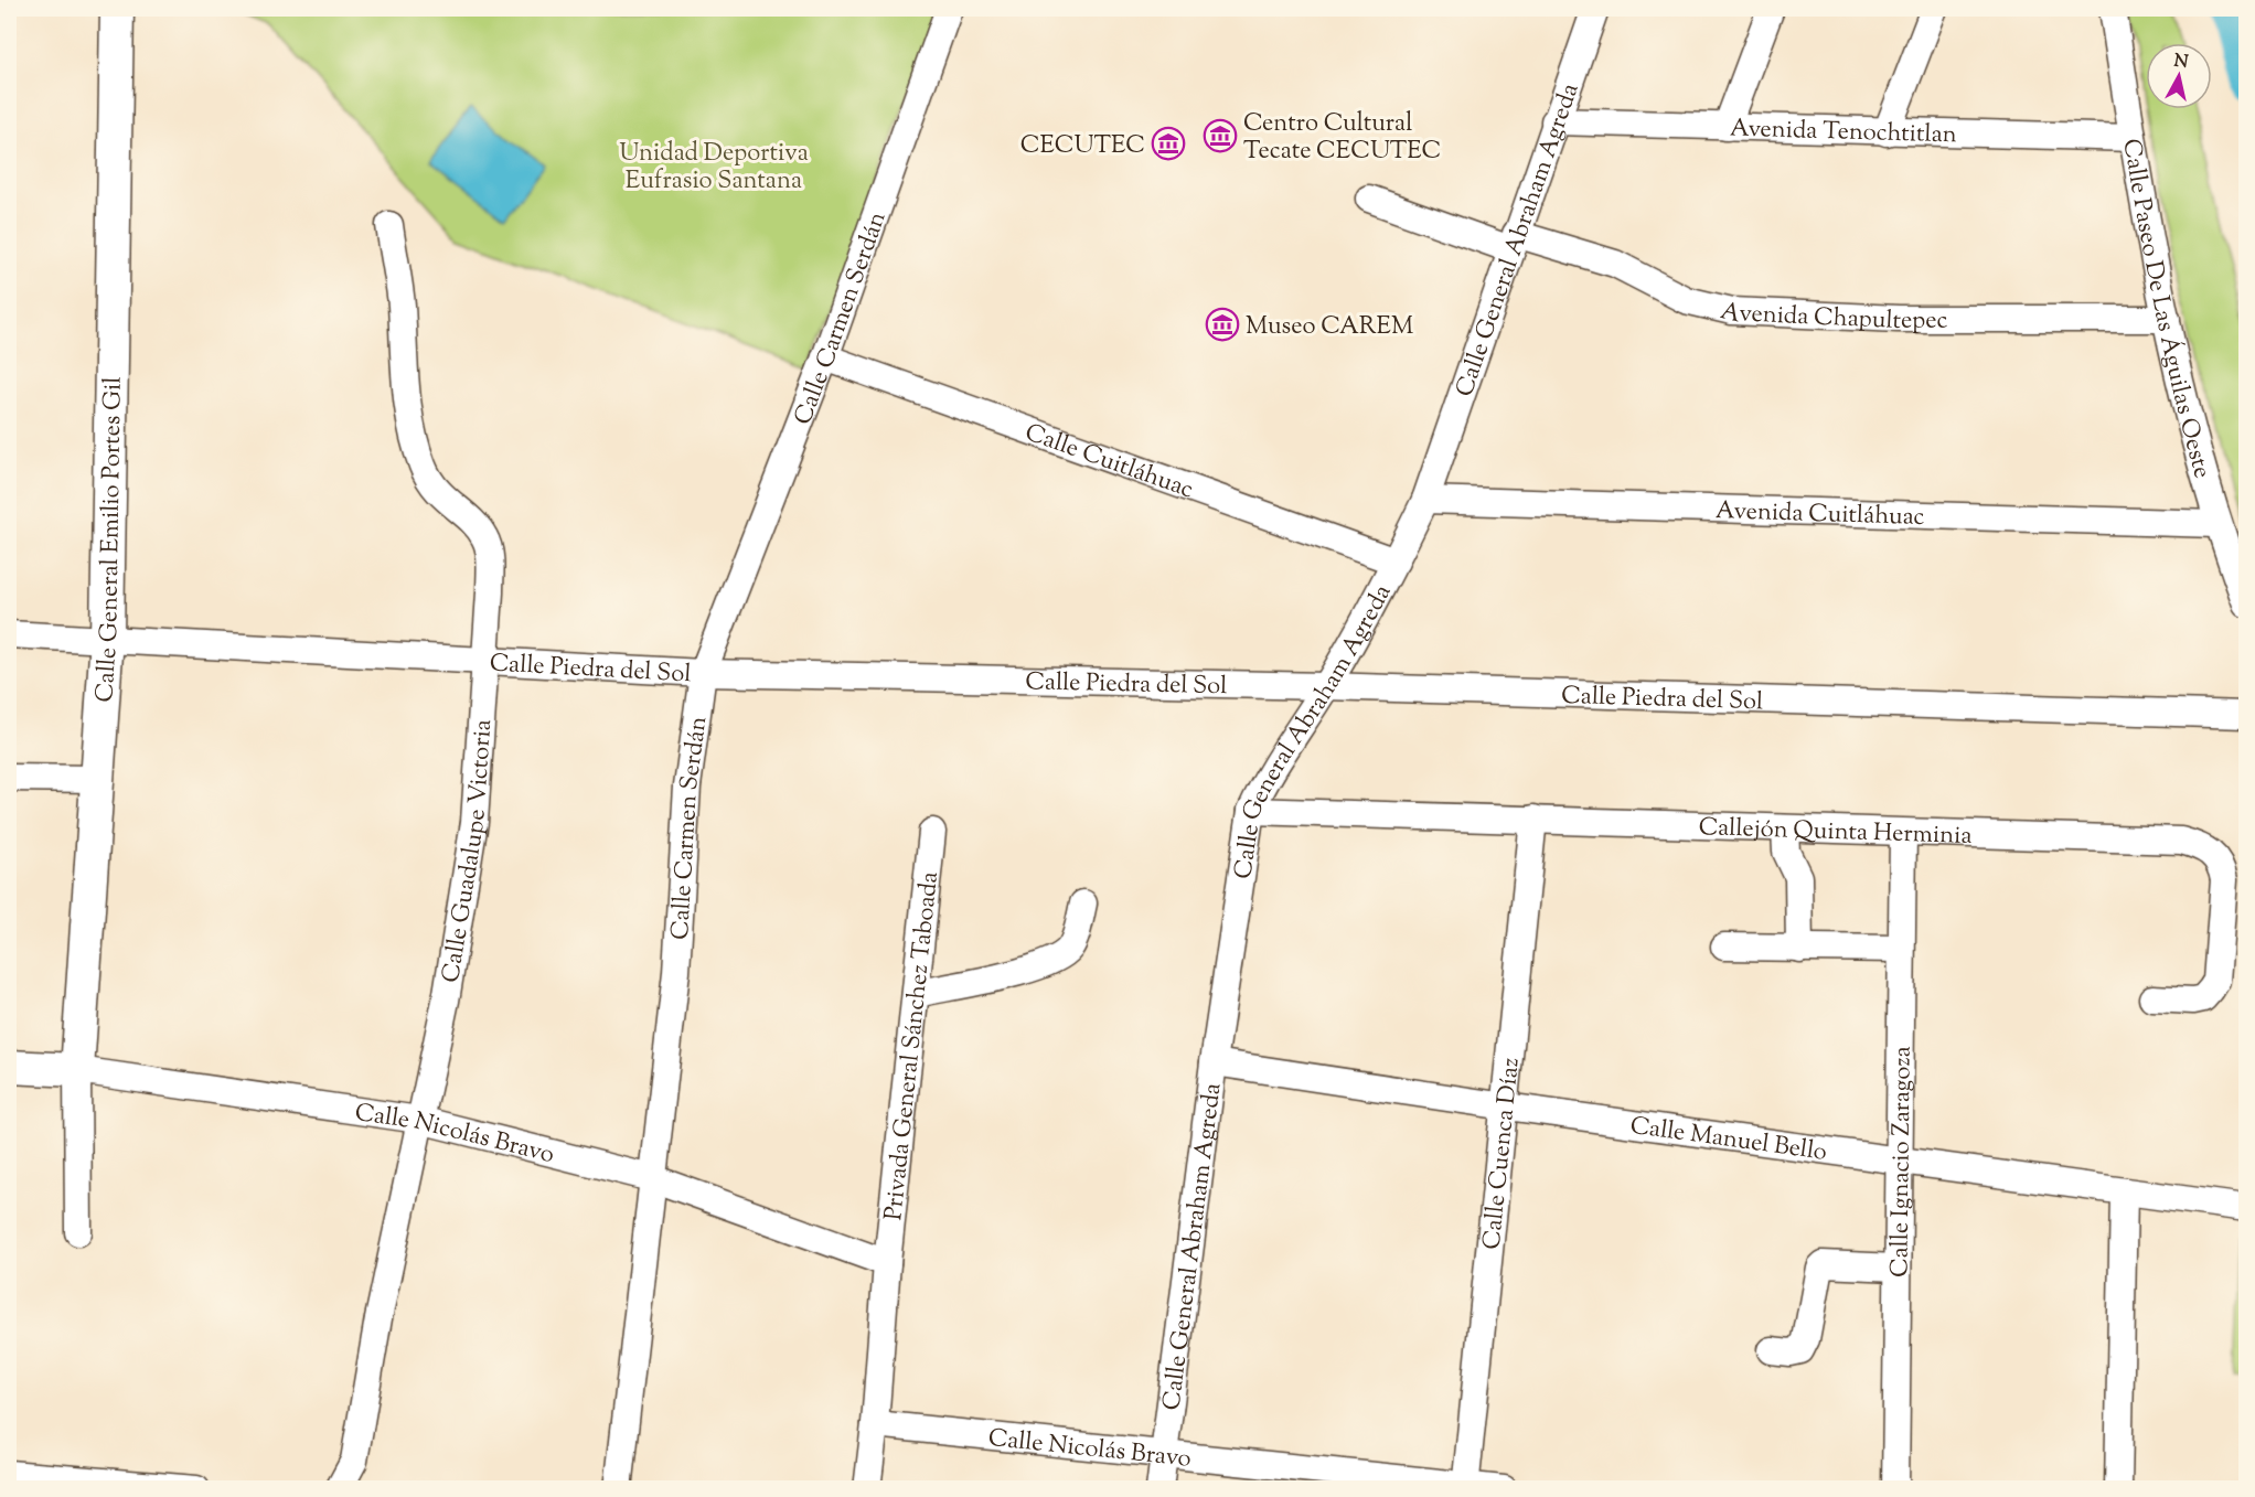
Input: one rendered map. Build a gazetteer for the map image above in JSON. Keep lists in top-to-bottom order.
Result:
{
  "streets": {
    "street": [
      "Avenida Tenochtitlan",
      "Calle General Abraham Agreda",
      "Calle Paseo De Las Águilas Oeste",
      "Avenida Chapultepec",
      "Calle Carmen Serdán",
      "Calle Cuitláhuac",
      "Avenida Cuitláhuac",
      "Calle General Emilio Portes Gil",
      "Calle Piedra del Sol",
      "Callejón Quinta Herminia",
      "Calle Guadalupe Victoria",
      "Privada General Sánchez Taboada",
      "Calle Nicolás Bravo",
      "Calle Manuel Bello",
      "Calle Cuenca Díaz",
      "Calle Ignacio Zaragoza"
    ]
  },
  "crossings": [
    ["Avenida Tenochtitlan", "Calle General Abraham Agreda"],
    ["Avenida Tenochtitlan", "Calle Paseo De Las Águilas Oeste"],
    ["Calle General Abraham Agreda", "Avenida Chapultepec"],
    ["Calle General Abraham Agreda", "Calle Cuitláhuac"],
    ["Calle General Abraham Agreda", "Avenida Cuitláhuac"],
    ["Calle General Abraham Agreda", "Calle Piedra del Sol"],
    ["Calle General Abraham Agreda", "Callejón Quinta Herminia"],
    ["Calle General Abraham Agreda", "Calle Nicolás Bravo"],
    ["Calle General Abraham Agreda", "Calle Manuel Bello"],
    ["Calle Paseo De Las Águilas Oeste", "Avenida Chapultepec"],
    ["Calle Paseo De Las Águilas Oeste", "Avenida Cuitláhuac"],
    ["Calle Carmen Serdán", "Calle Cuitláhuac"],
    ["Calle Carmen Serdán", "Calle Piedra del Sol"],
    ["Calle Carmen Serdán", "Calle Nicolás Bravo"],
    ["Calle General Emilio Portes Gil", "Calle Piedra del Sol"],
    ["Calle General Emilio Portes Gil", "Calle Nicolás Bravo"],
    ["Calle Piedra del Sol", "Calle Guadalupe Victoria"],
    ["Callejón Quinta Herminia", "Calle Cuenca Díaz"],
    ["Callejón Quinta Herminia", "Calle Ignacio Zaragoza"],
    ["Calle Guadalupe Victoria", "Calle Nicolás Bravo"],
    ["Privada General Sánchez Taboada", "Calle Nicolás Bravo"],
    ["Calle Nicolás Bravo", "Calle Cuenca Díaz"],
    ["Calle Manuel Bello", "Calle Cuenca Díaz"],
    ["Calle Manuel Bello", "Calle Ignacio Zaragoza"]
  ],
  "parks": ["Unidad Deportiva Eufrasio Santana"],
  "places": {
    "museum": ["Centro Cultural Tecate CECUTEC", "CECUTEC", "Museo CAREM"]
  },
  "north": "top"
}
